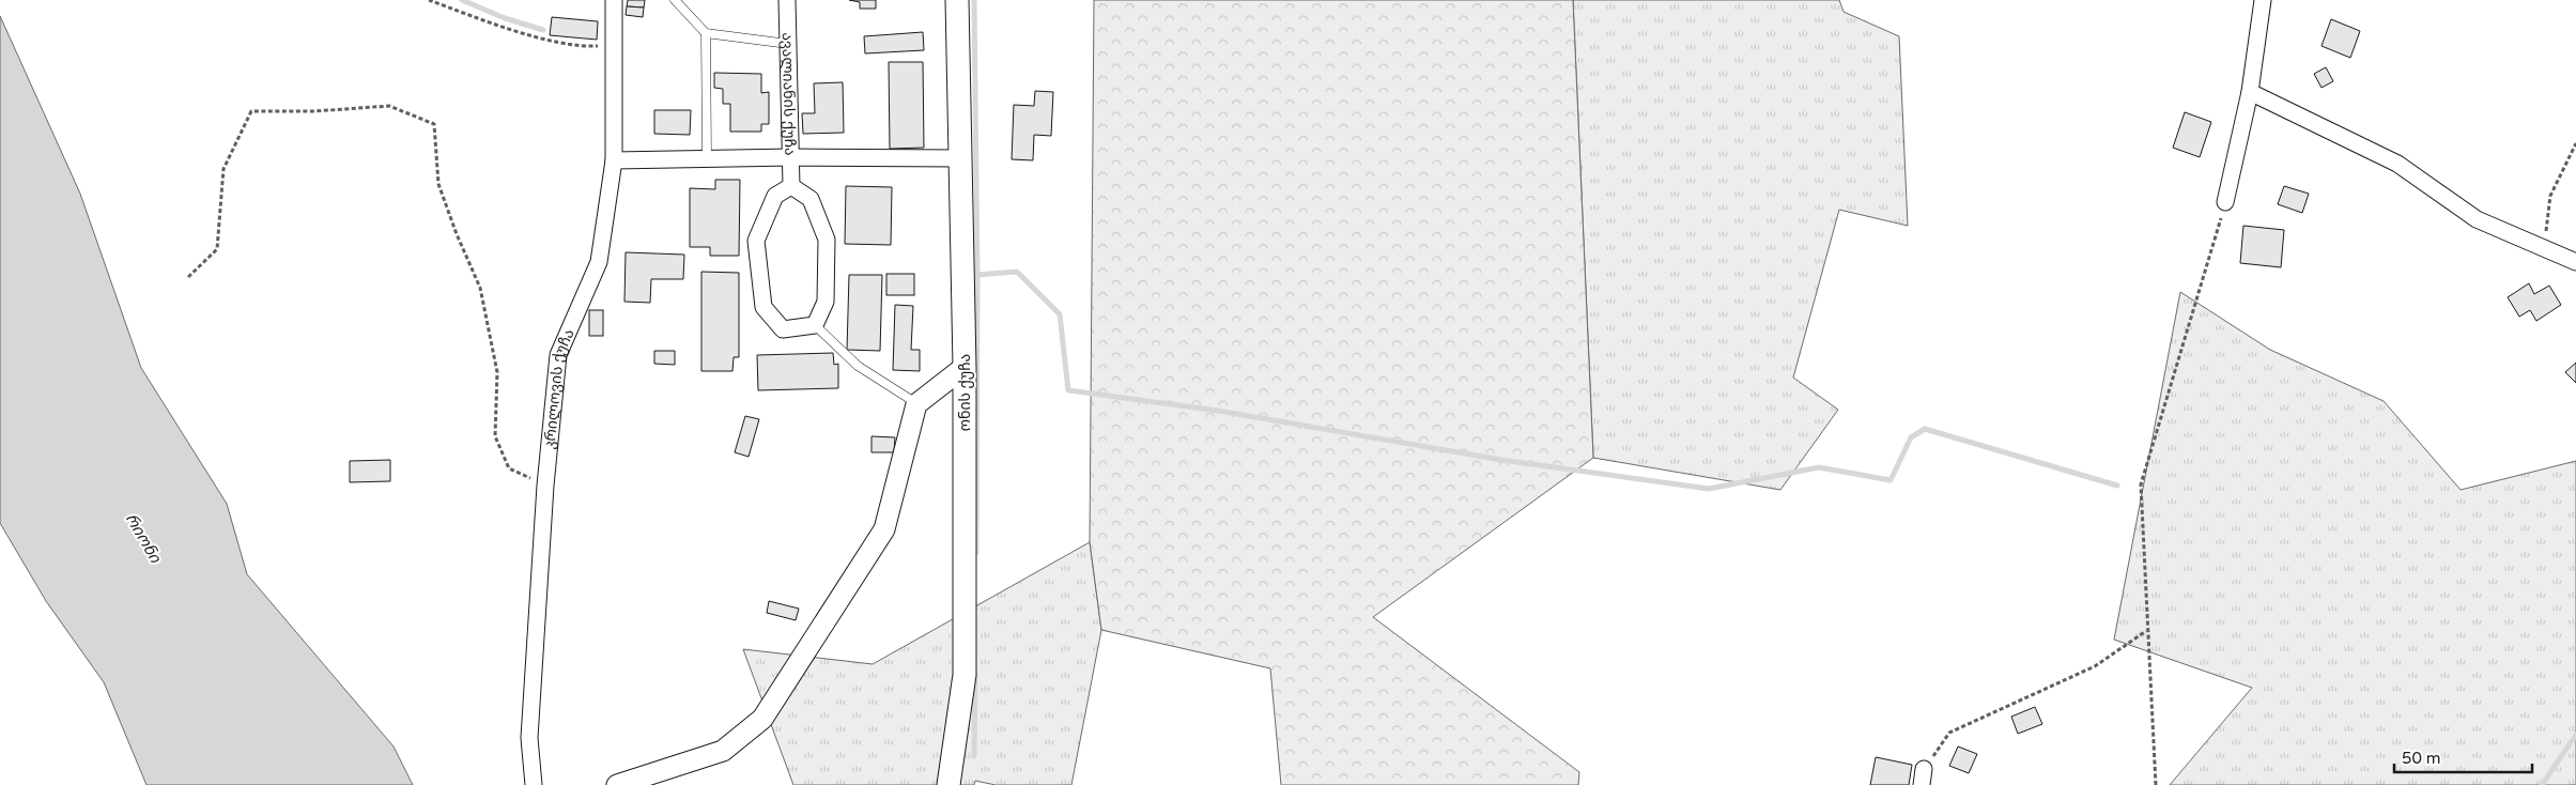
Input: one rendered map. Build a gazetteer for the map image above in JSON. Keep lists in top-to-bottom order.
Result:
{
  "streets": {
    "main road": ["ონის ქუჩა"],
    "street": ["ავალიანის ქუჩა", "კრილოვის ქუჩა"]
  },
  "water": ["რიონი"],
  "scale_bar": "50 m"
}
